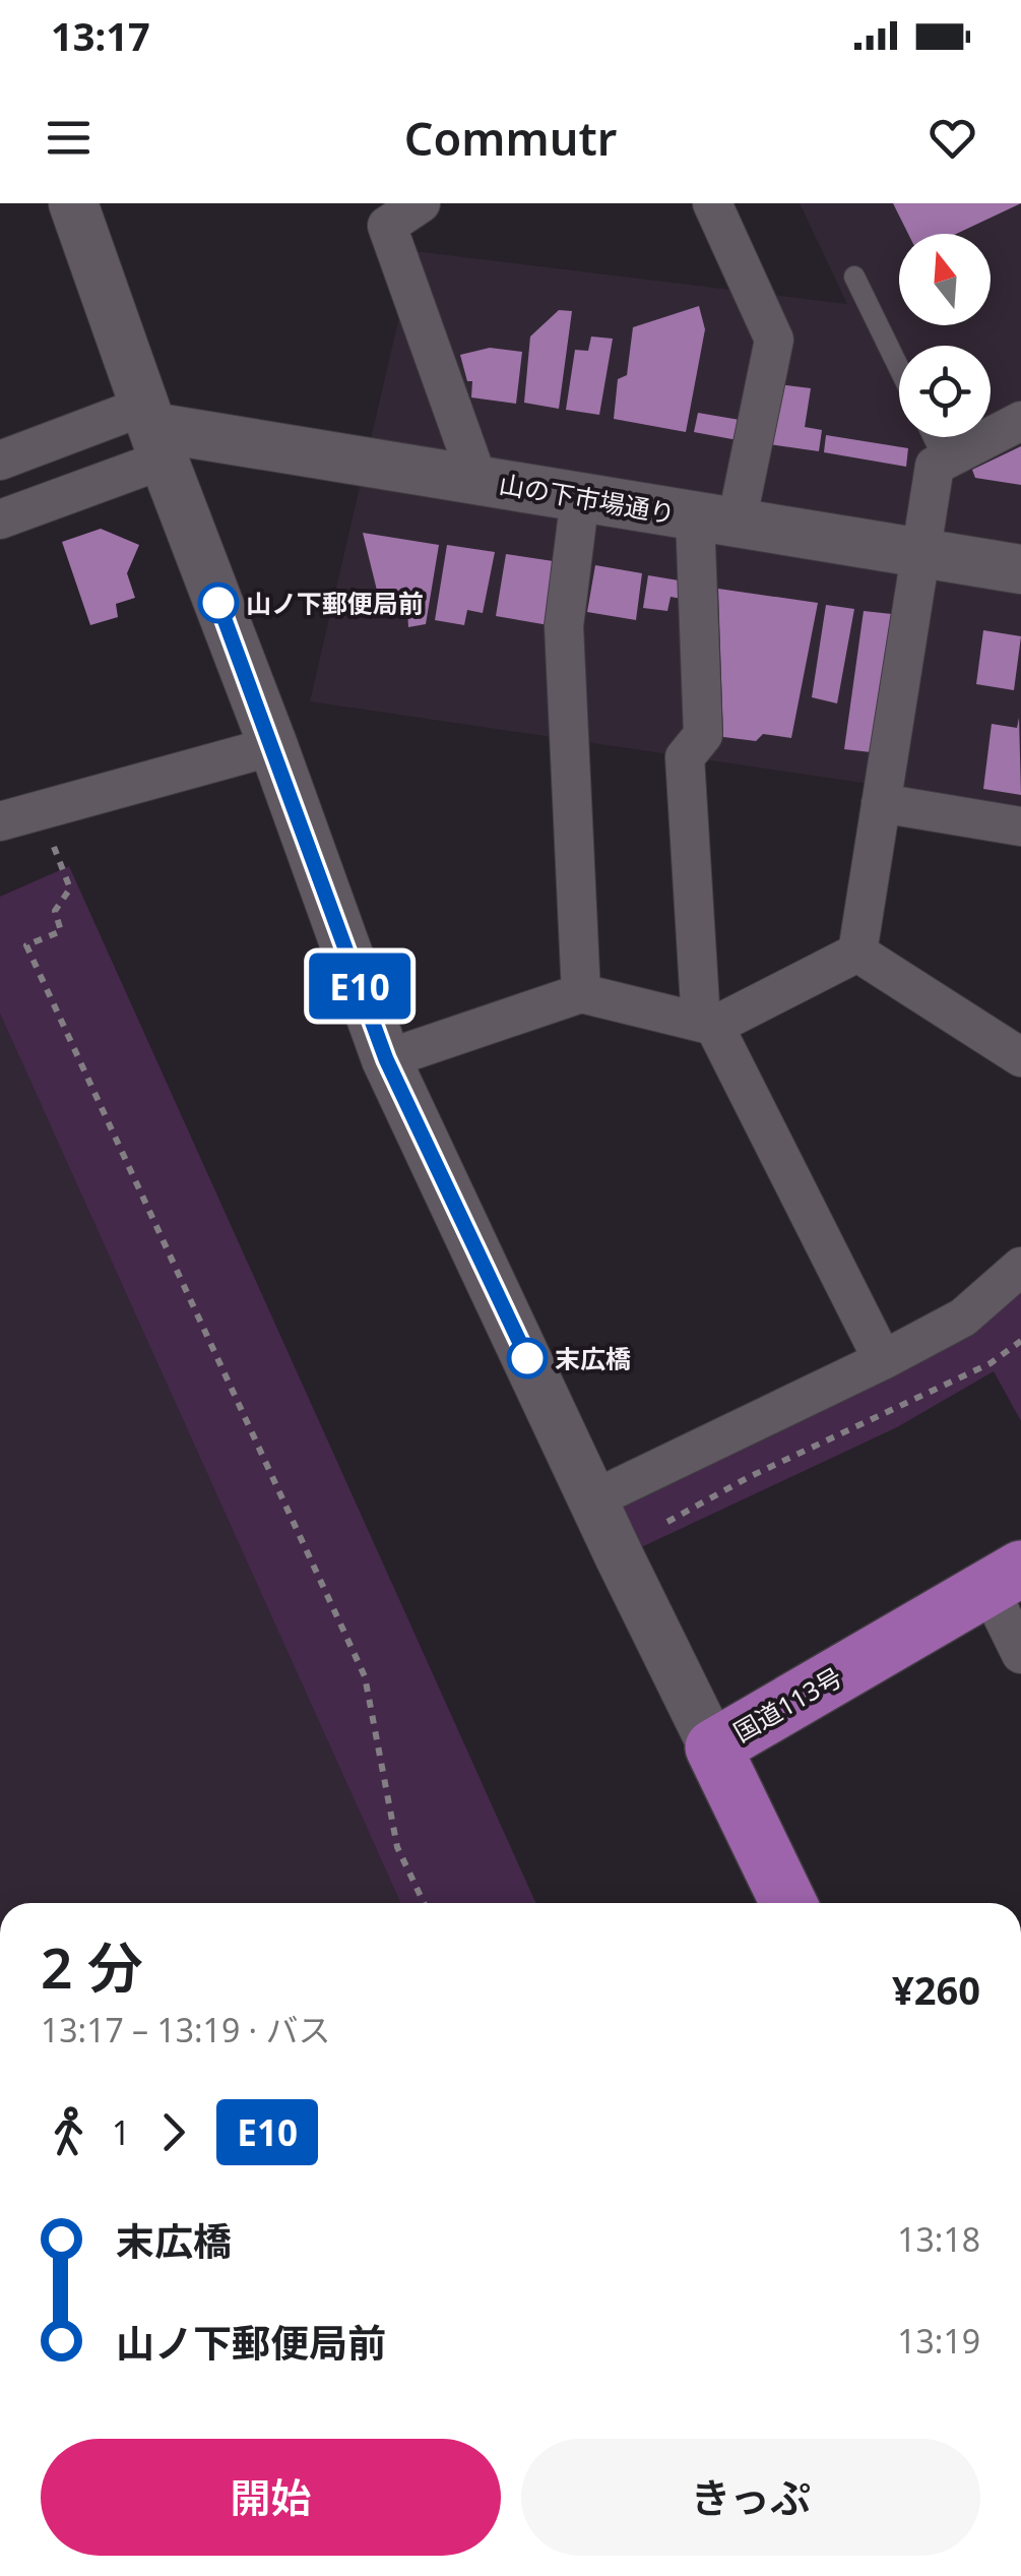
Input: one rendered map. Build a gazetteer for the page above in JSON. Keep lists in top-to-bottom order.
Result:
{
  "streets": {
    "highway": ["国道113号"],
    "street": ["山の下市場通り"]
  },
  "places": ["山ノ下郵便局前", "末広橋"],
  "lines": ["bus line E10"],
  "north": "top",
  "page": {
    "status": "13:17",
    "header": "Commutr",
    "on_map": "E10",
    "heading": ["2 分", "13:17 – 13:19 · バス", "¥260"],
    "legs": ["1", "E10"],
    "list": [
      {
        "name": "末広橋",
        "value": "13:18"
      },
      {
        "name": "山ノ下郵便局前",
        "value": "13:19"
      }
    ],
    "buttons": ["開始", "きっぷ"]
  }
}
